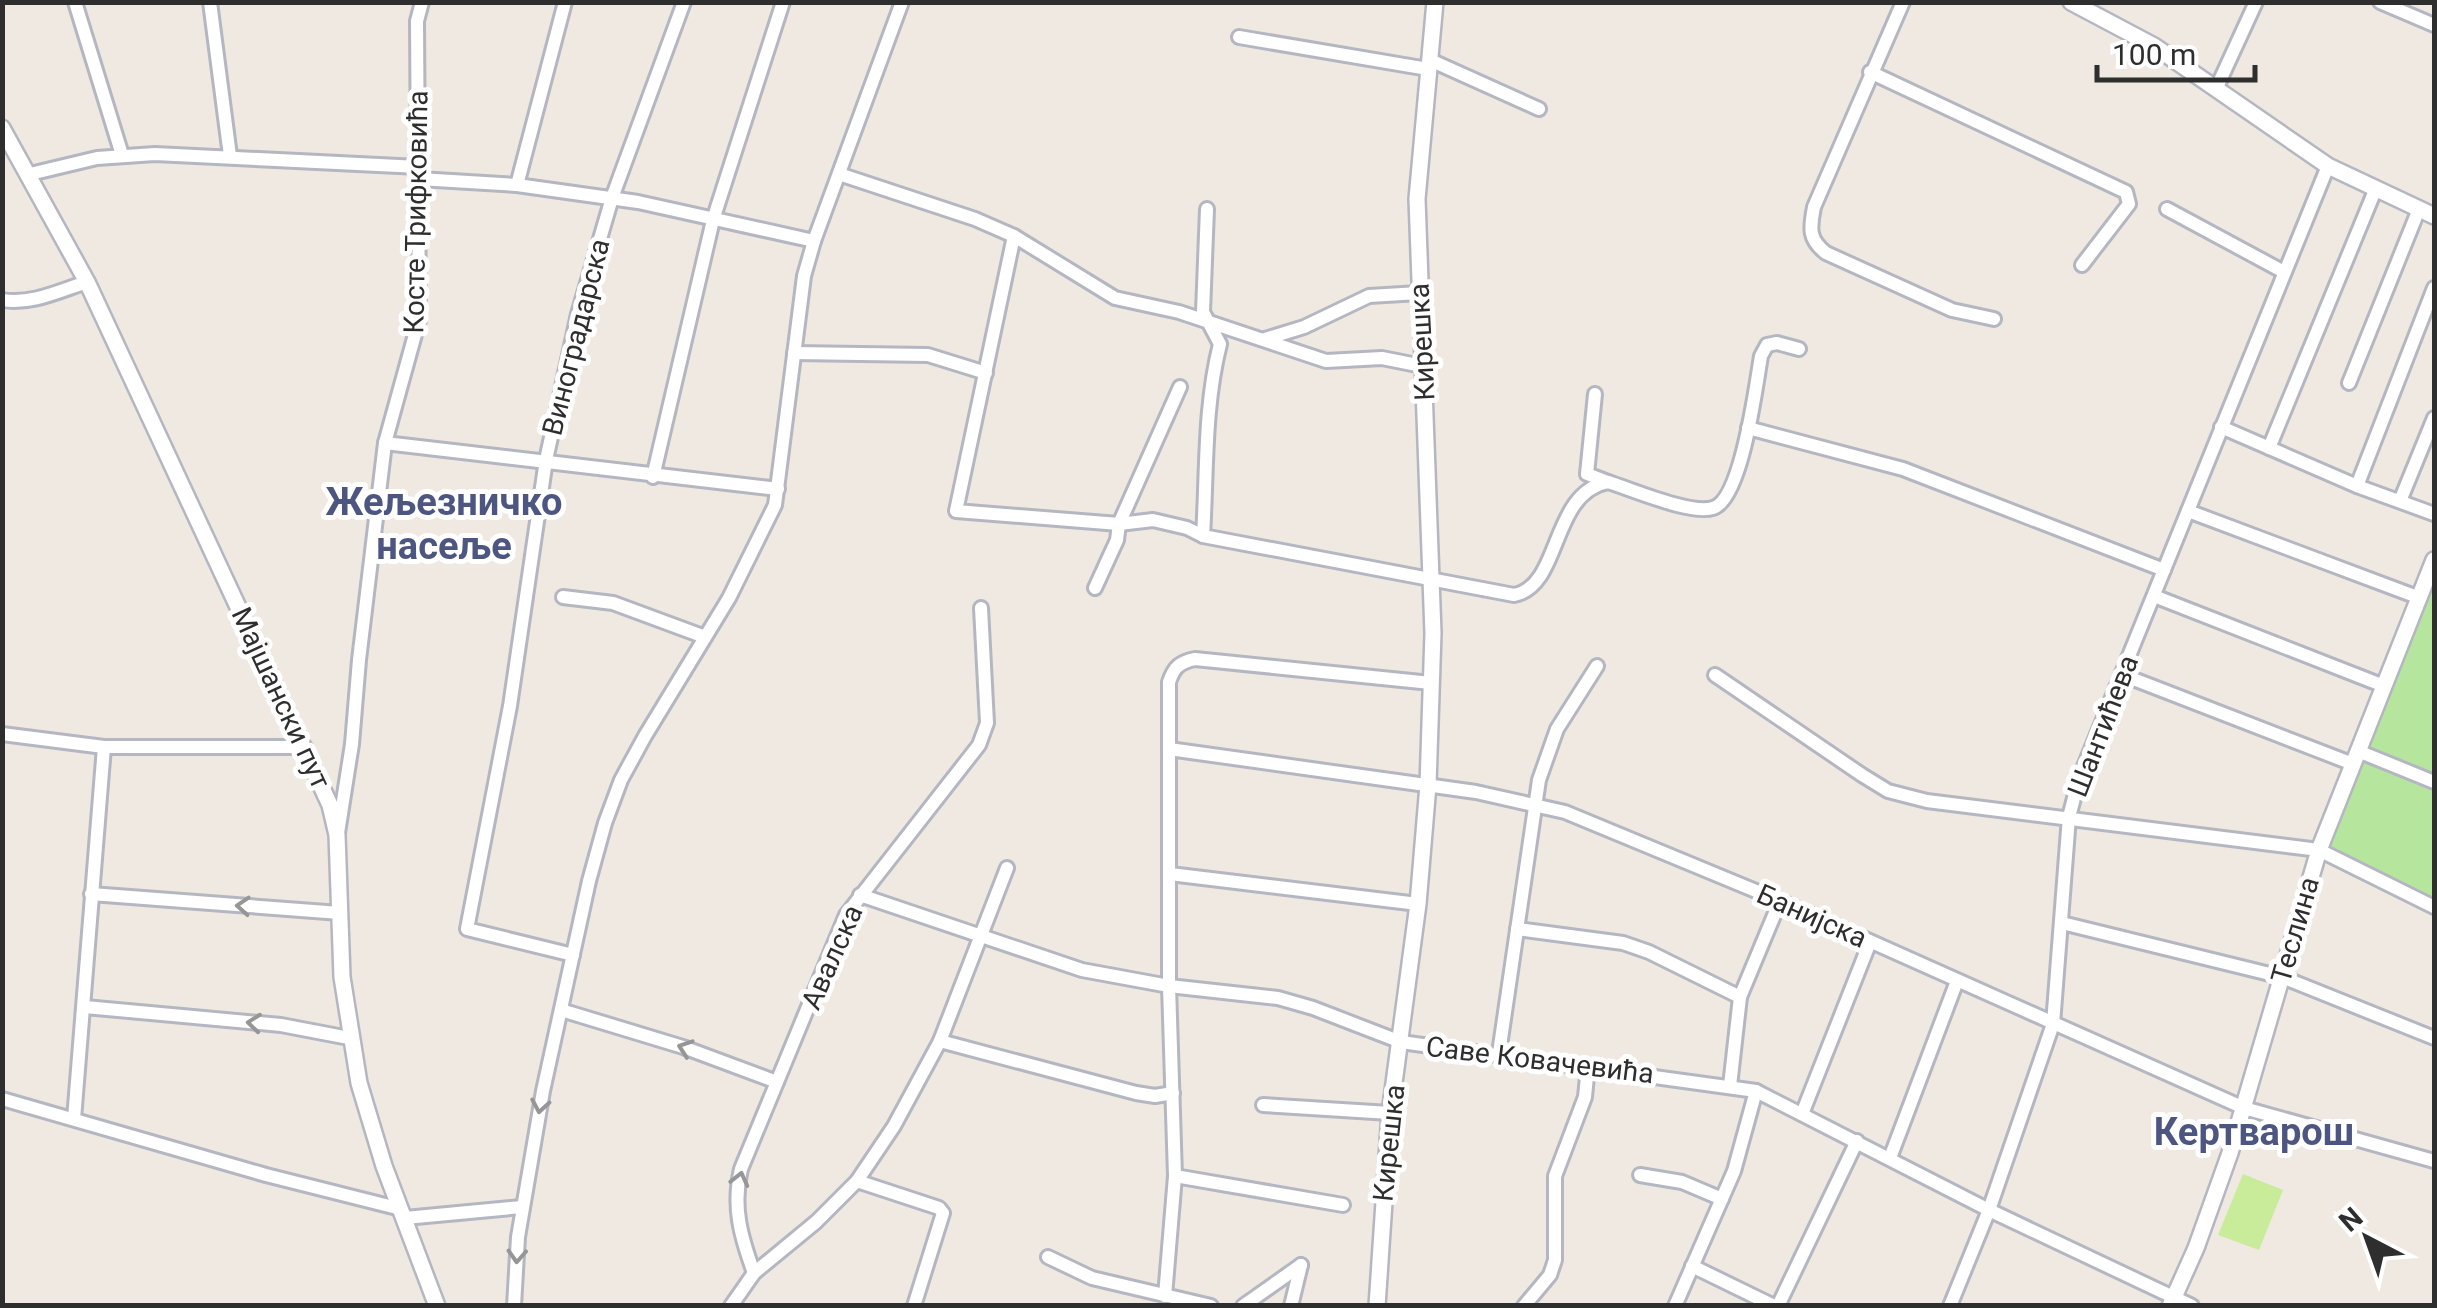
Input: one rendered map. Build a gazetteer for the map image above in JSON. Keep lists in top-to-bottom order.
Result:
{
  "streets": {
    "street": [
      "Косте Трифковића",
      "Виноградарска",
      "Кирешка",
      "Мајшански пут",
      "Шантићева",
      "Банијска",
      "Теслина",
      "Авалска",
      "Саве Ковачевића"
    ]
  },
  "crossings": [
    ["Косте Трифковића", "Мајшански пут"],
    ["Кирешка", "Банијска"],
    ["Кирешка", "Саве Ковачевића"],
    ["Шантићева", "Банијска"],
    ["Шантићева", "Саве Ковачевића"],
    ["Банијска", "Теслина"],
    ["Теслина", "Саве Ковачевића"],
    ["Авалска", "Саве Ковачевића"]
  ],
  "districts": ["Жељезничко насеље", "Кертварош"],
  "scale_bar": "100 m",
  "north": "top left"
}
